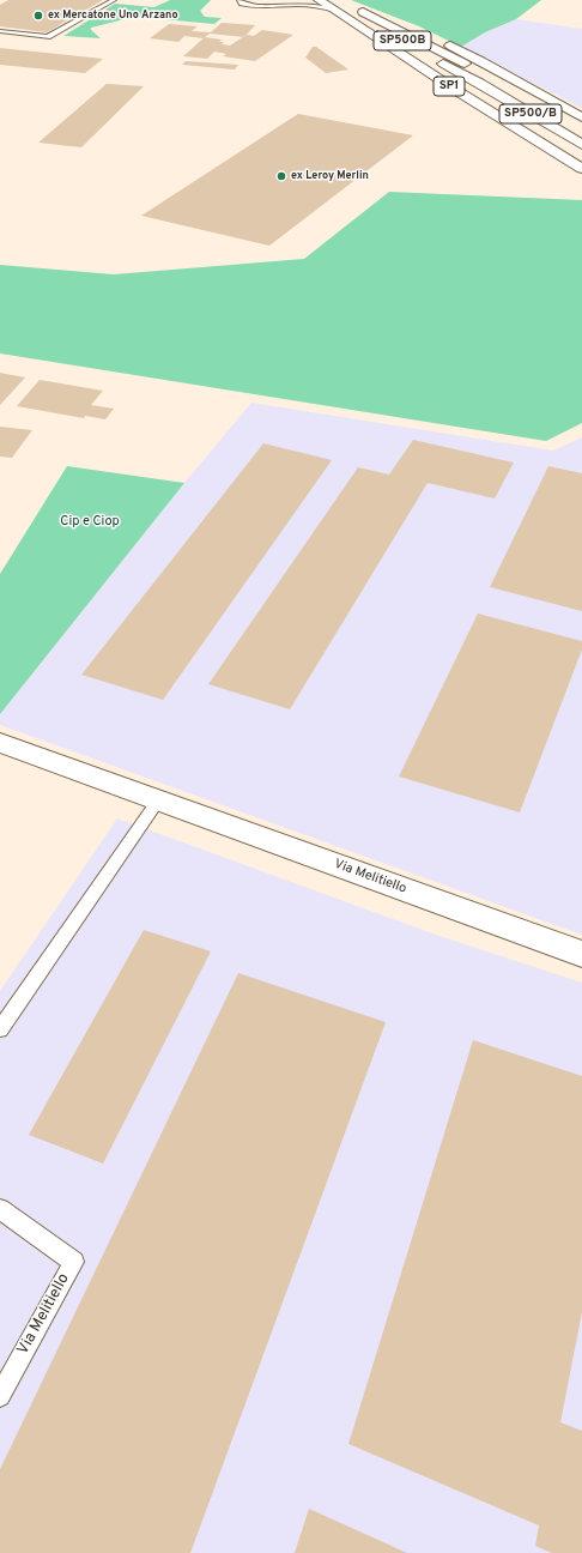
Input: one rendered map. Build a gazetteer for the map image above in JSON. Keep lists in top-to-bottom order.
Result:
{
  "streets": {
    "main road": [
      "SP500B",
      "SP1",
      "SP500/B",
      "Via Melitiello"
    ]
  },
  "crossings": [
    ["SP500B", "SP1"],
    ["SP500B", "SP500/B"]
  ],
  "parks": ["Cip e Ciop"],
  "places": ["ex Mercatone Uno Arzano", "ex Leroy Merlin"]
}
